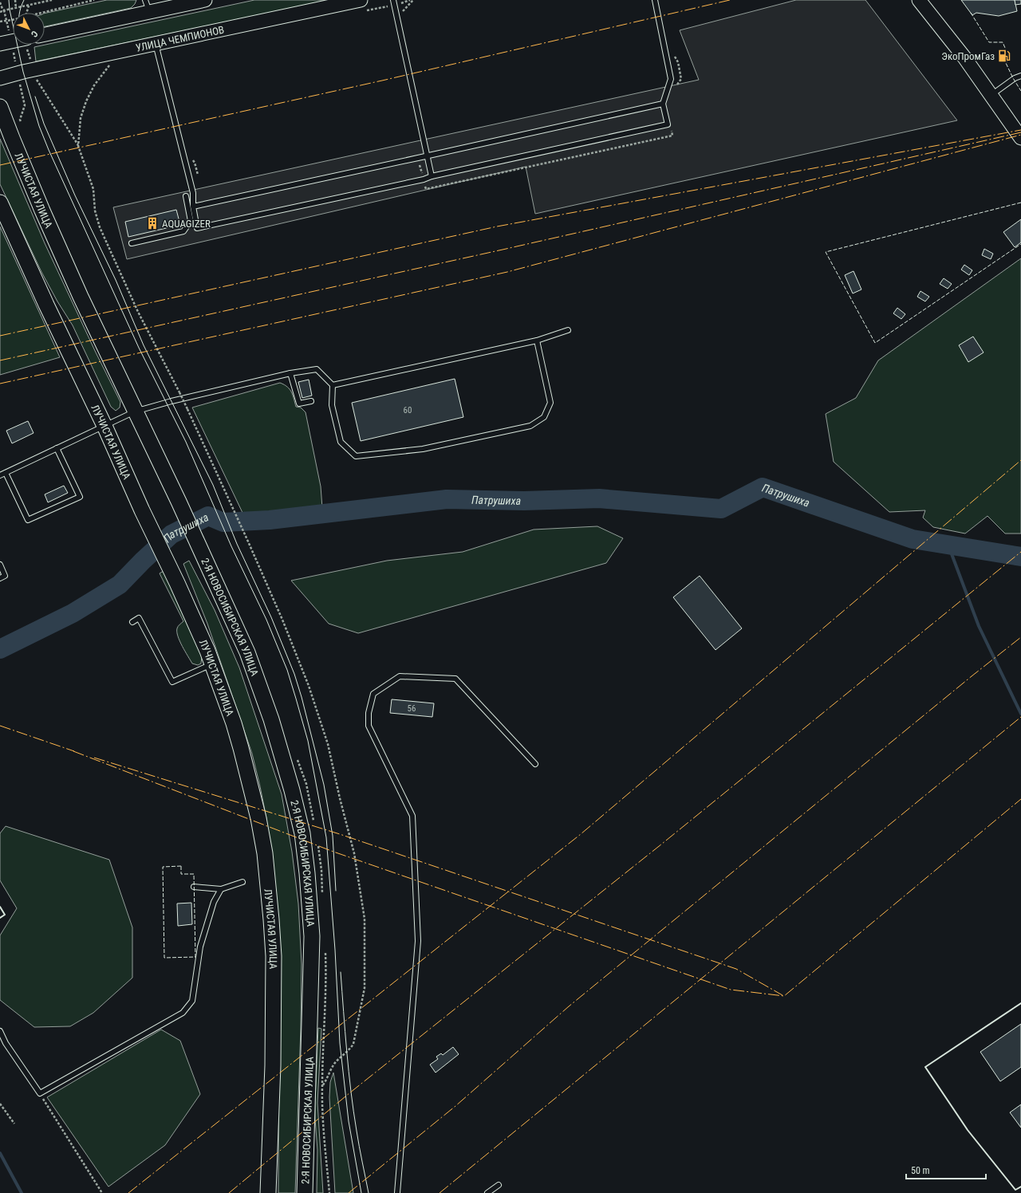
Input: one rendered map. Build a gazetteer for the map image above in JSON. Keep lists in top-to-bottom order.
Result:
{
  "streets": {
    "main road": ["ЛУЧИСТАЯ УЛИЦА", "2-Я НОВОСИБИРСКАЯ УЛИЦА"],
    "street": ["УЛИЦА ЧЕМПИОНОВ"]
  },
  "crossings": [
    ["ЛУЧИСТАЯ УЛИЦА", "2-Я НОВОСИБИРСКАЯ УЛИЦА"]
  ],
  "water": ["Патрушиха"],
  "places": {
    "fuel station": ["ЭкоПромГаз"],
    "building": ["AQUAGIZER"]
  },
  "house_numbers": ["60", "56"],
  "scale_bar": "50 m",
  "north": "bottom right"
}
